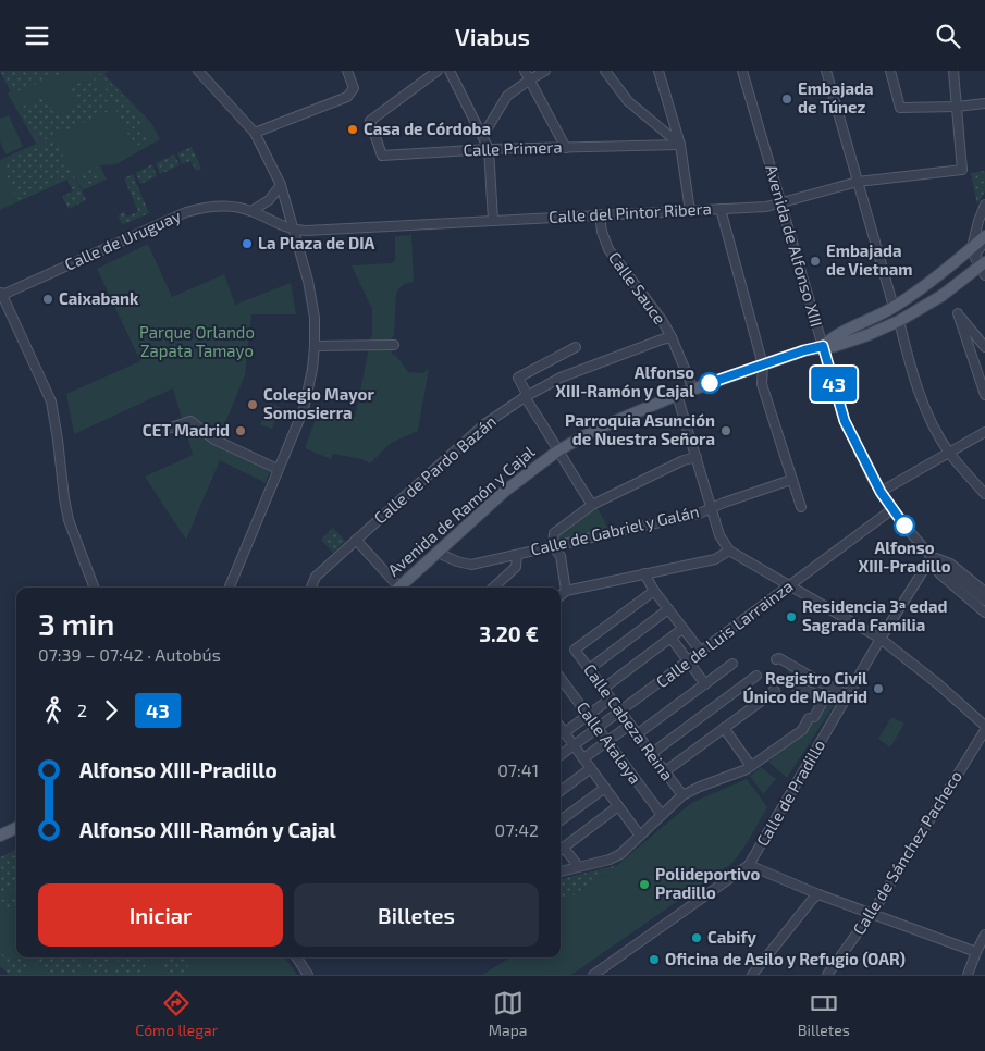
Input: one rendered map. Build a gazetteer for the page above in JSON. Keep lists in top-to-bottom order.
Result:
{
  "streets": {
    "main road": ["Avenida de Ramón y Cajal"],
    "street": [
      "Calle Primera",
      "Calle del Pintor Ribera",
      "Calle de Uruguay",
      "Avenida de Alfonso XIII",
      "Calle Sauce",
      "Calle de Pardo Bazán",
      "Calle de Gabriel y Galán",
      "Calle de Luis Larrainza",
      "Calle Cabeza Reina",
      "Calle Atalaya",
      "Calle de Pradillo",
      "Calle de Sánchez Pacheco"
    ]
  },
  "crossings": [
    ["Calle del Pintor Ribera", "Calle de Uruguay"],
    ["Calle del Pintor Ribera", "Avenida de Alfonso XIII"],
    ["Calle del Pintor Ribera", "Calle Sauce"],
    ["Avenida de Alfonso XIII", "Avenida de Ramón y Cajal"],
    ["Avenida de Alfonso XIII", "Calle de Luis Larrainza"],
    ["Avenida de Alfonso XIII", "Calle de Pradillo"],
    ["Calle Sauce", "Calle de Pardo Bazán"],
    ["Calle Sauce", "Avenida de Ramón y Cajal"],
    ["Avenida de Ramón y Cajal", "Calle de Gabriel y Galán"],
    ["Calle de Luis Larrainza", "Calle Cabeza Reina"],
    ["Calle de Luis Larrainza", "Calle Atalaya"]
  ],
  "parks": ["Parque Orlando Zapata Tamayo"],
  "places": [
    "Embajada de Túnez",
    "Casa de Córdoba",
    "La Plaza de DIA",
    "Embajada de Vietnam",
    "Caixabank",
    "Alfonso XIII-Ramón y Cajal",
    "Colegio Mayor Somosierra",
    "CET Madrid",
    "Parroquia Asunción de Nuestra Señora",
    "Alfonso XIII-Pradillo",
    "Residencia 3ª edad Sagrada Familia",
    "Registro Civil Único de Madrid",
    "Polideportivo Pradillo",
    "Cabify",
    "Oficina de Asilo y Refugio (OAR)"
  ],
  "lines": ["bus line 43"],
  "page": {
    "header": "Viabus",
    "on_map": "43",
    "heading": ["3 min", "07:39 – 07:42 · Autobús", "3.20 €"],
    "legs": ["2", "43"],
    "list": [
      {
        "name": "Alfonso XIII-Pradillo",
        "value": "07:41"
      },
      {
        "name": "Alfonso XIII-Ramón y Cajal",
        "value": "07:42"
      }
    ],
    "buttons": ["Iniciar", "Billetes"],
    "tabs": ["Cómo llegar", "Mapa", "Billetes"]
  }
}
